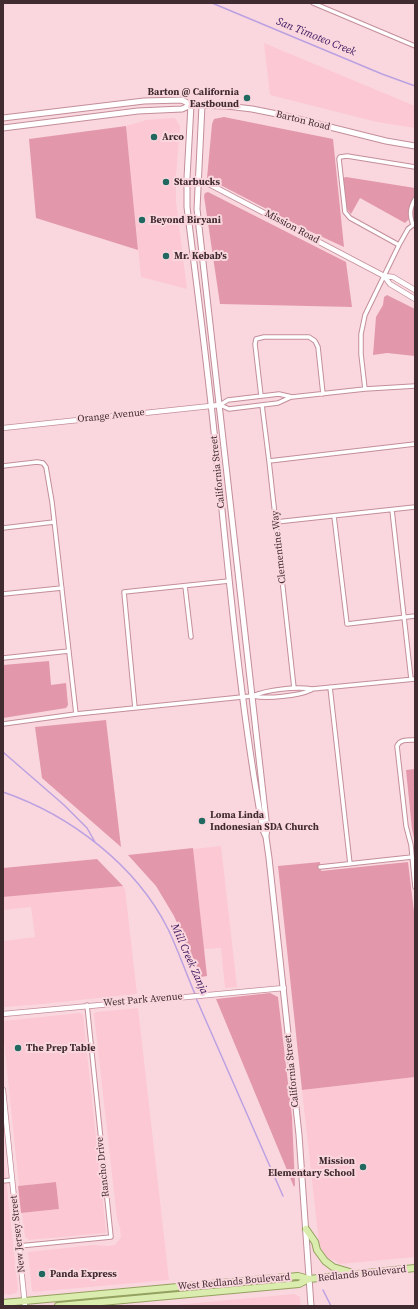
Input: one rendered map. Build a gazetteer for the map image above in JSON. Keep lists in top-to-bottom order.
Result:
{
  "streets": {
    "main road": [
      "Barton Road",
      "California Street",
      "Redlands Boulevard",
      "West Redlands Boulevard"
    ],
    "street": [
      "Mission Road",
      "Orange Avenue",
      "Clementine Way",
      "West Park Avenue",
      "Rancho Drive",
      "New Jersey Street"
    ]
  },
  "crossings": [
    ["Barton Road", "California Street"],
    ["Mission Road", "California Street"],
    ["Orange Avenue", "California Street"],
    ["Orange Avenue", "Clementine Way"],
    ["California Street", "West Park Avenue"],
    ["California Street", "Redlands Boulevard"],
    ["California Street", "West Redlands Boulevard"],
    ["West Park Avenue", "Rancho Drive"],
    ["Rancho Drive", "New Jersey Street"],
    ["New Jersey Street", "West Redlands Boulevard"],
    ["Redlands Boulevard", "West Redlands Boulevard"]
  ],
  "water": ["San Timoteo Creek", "Mill Creek Zanja"],
  "places": [
    "Barton @ California Eastbound",
    "Arco",
    "Starbucks",
    "Beyond Biryani",
    "Mr. Kebab's",
    "Loma Linda Indonesian SDA Church",
    "The Prep Table",
    "Mission Elementary School",
    "Panda Express"
  ]
}
